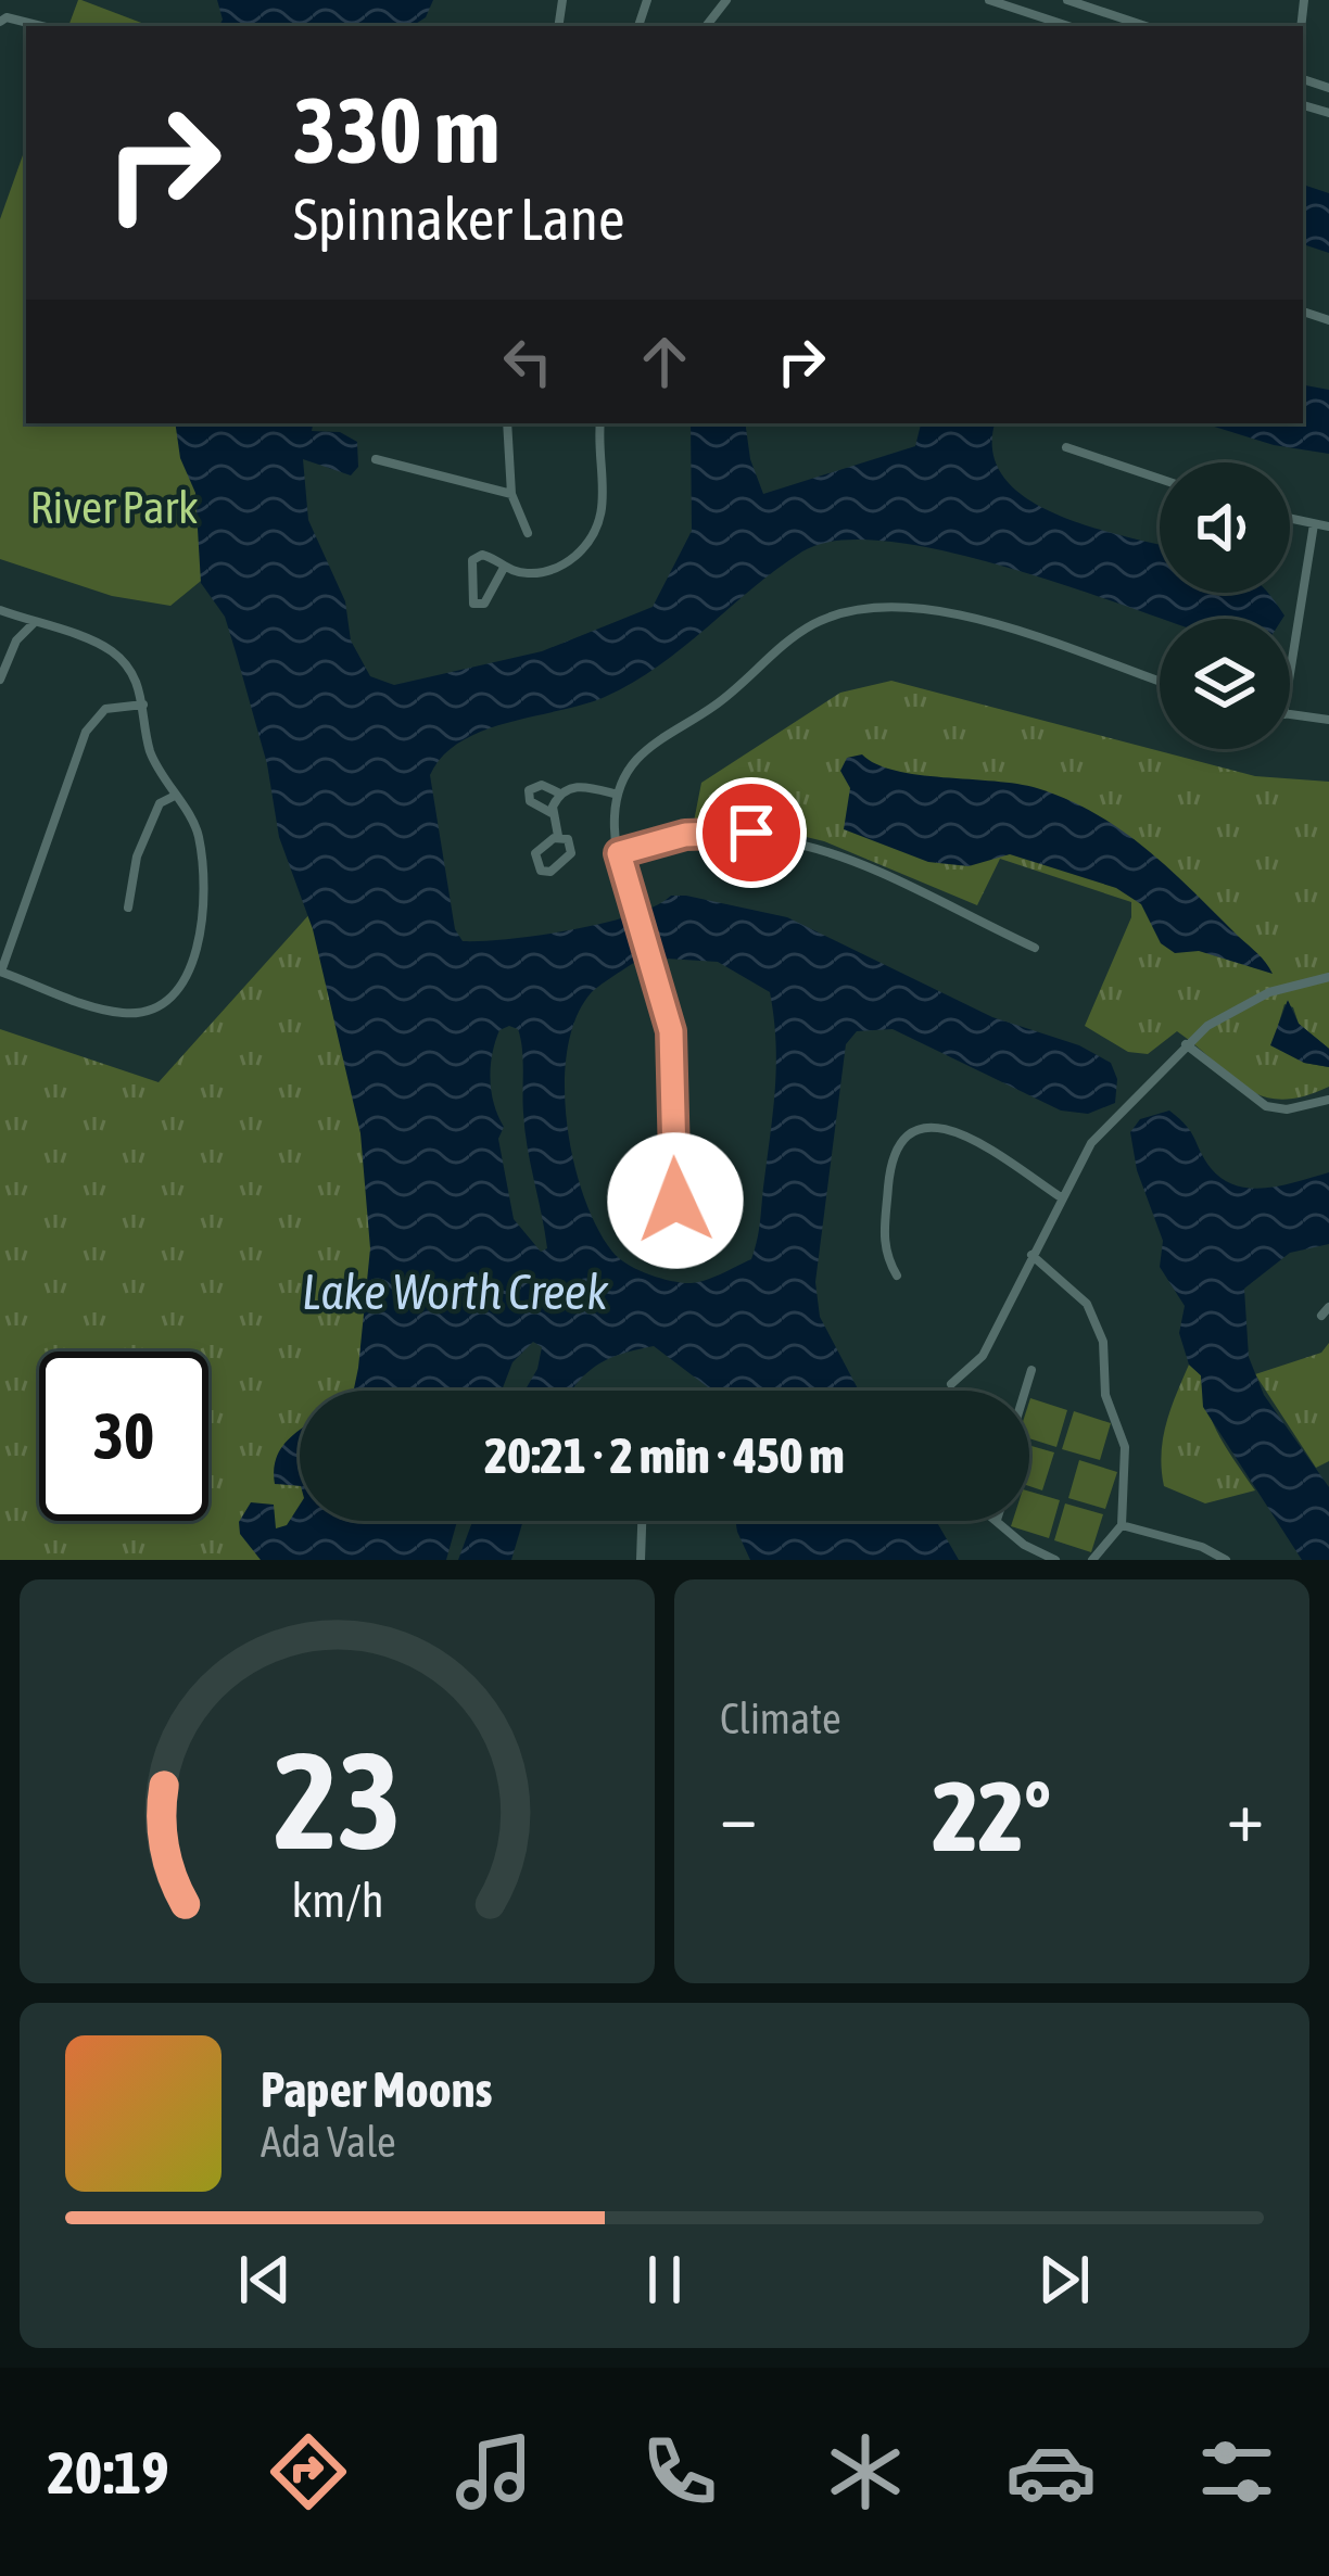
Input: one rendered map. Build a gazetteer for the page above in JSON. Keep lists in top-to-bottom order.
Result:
{
  "water": ["Lake Worth Creek"],
  "parks": ["River Park"],
  "page": {
    "turn": ["330 m", "Spinnaker Lane"],
    "limit": "30",
    "trip": "20:21 · 2 min · 450 m",
    "tile": "Climate",
    "heat": ["−", "22°", "+"],
    "song": ["Paper Moons", "Ada Vale"],
    "tabs": "20:19",
    "gauge": ["23", "km/h"]
  }
}
